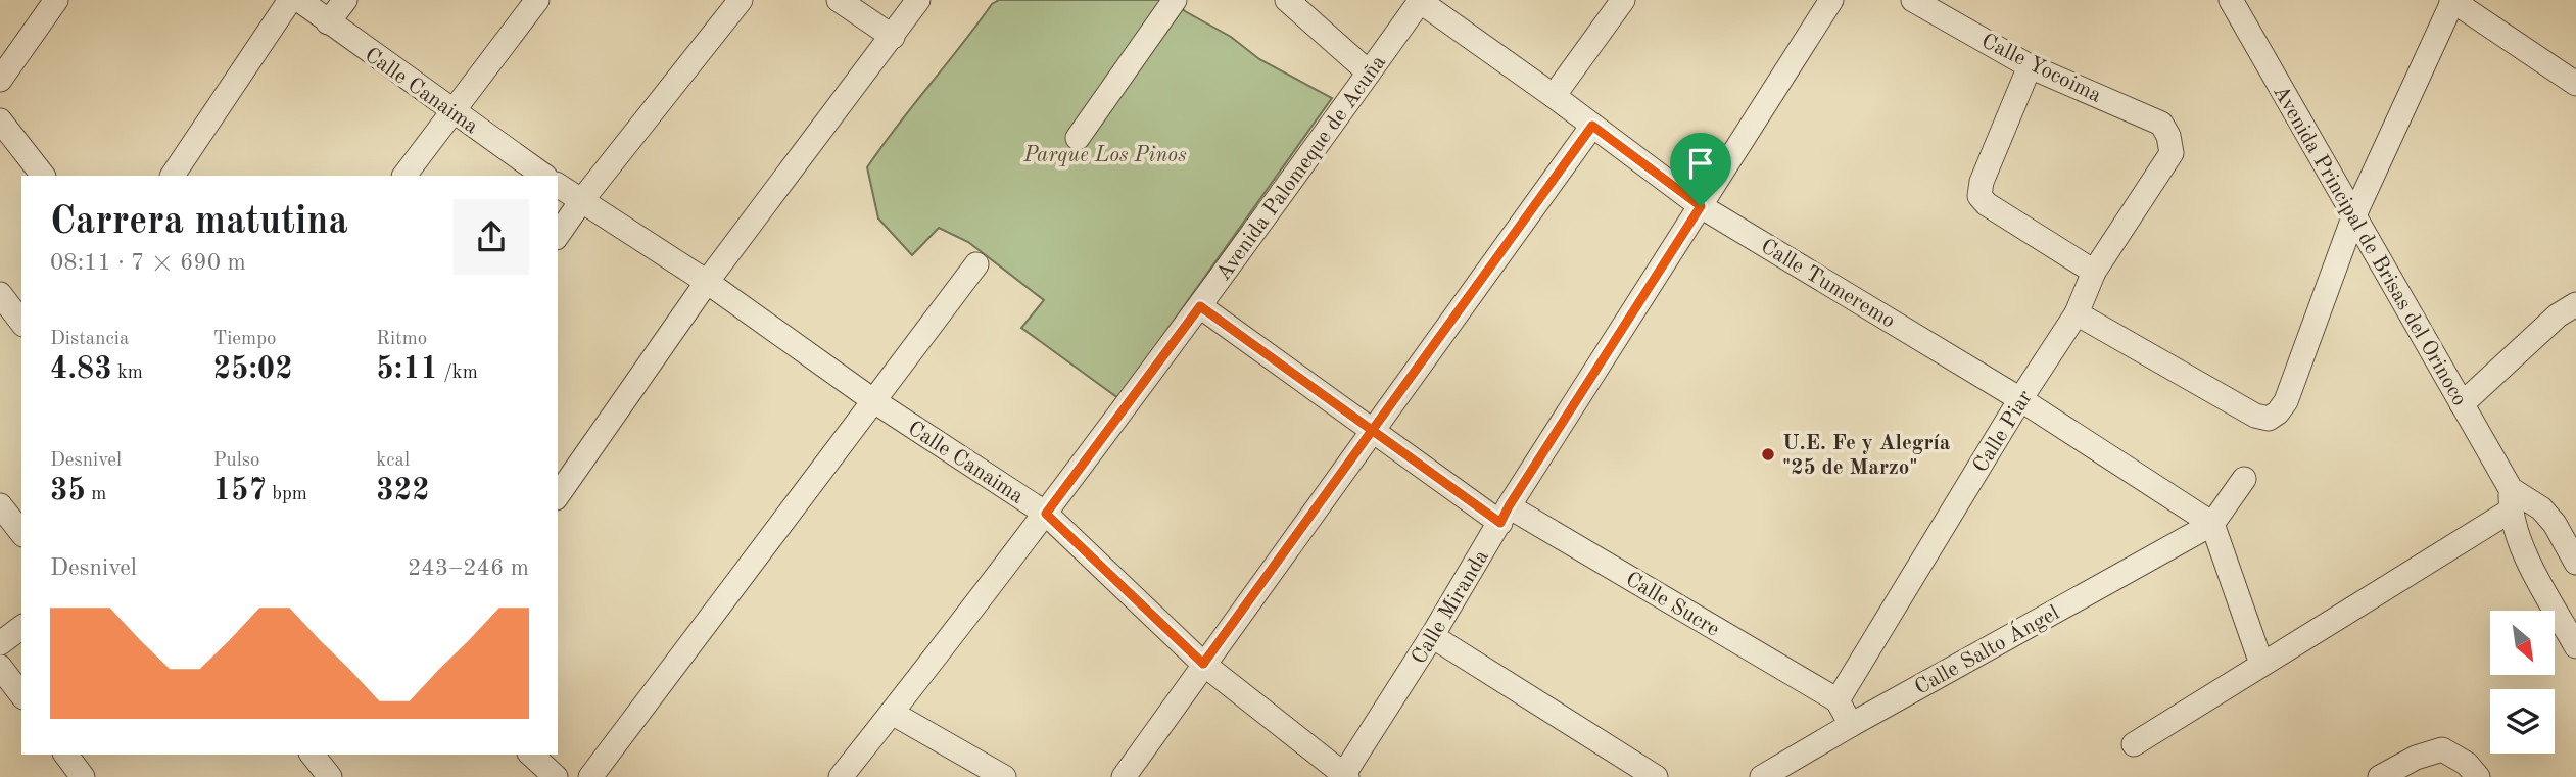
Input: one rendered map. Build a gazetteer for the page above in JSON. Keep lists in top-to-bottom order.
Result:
{
  "streets": {
    "street": [
      "Calle Yocoima",
      "Calle Canaima",
      "Avenida Palomeque de Acuña",
      "Avenida Principal de Brisas del Orinoco",
      "Calle Tumeremo",
      "Calle Piar",
      "Calle Sucre",
      "Calle Miranda",
      "Calle Salto Ángel"
    ]
  },
  "crossings": [
    ["Calle Yocoima", "Calle Piar"],
    ["Calle Canaima", "Avenida Palomeque de Acuña"],
    ["Calle Canaima", "Calle Miranda"],
    ["Avenida Palomeque de Acuña", "Calle Tumeremo"],
    ["Avenida Palomeque de Acuña", "Calle Sucre"],
    ["Calle Tumeremo", "Calle Piar"],
    ["Calle Tumeremo", "Calle Miranda"],
    ["Calle Tumeremo", "Calle Salto Ángel"],
    ["Calle Piar", "Calle Sucre"],
    ["Calle Sucre", "Calle Miranda"]
  ],
  "parks": ["Parque Los Pinos"],
  "places": ["U.E. Fe y Alegría \"25 de Marzo\""],
  "north": "bottom right",
  "page": {
    "heading": ["Carrera matutina", "08:11 · 7 × 690 m"],
    "stats": [
      ["Distancia", "4.83 km"],
      ["Tiempo", "25:02"],
      ["Ritmo", "5:11 /km"],
      ["Desnivel", "35 m"],
      ["Pulso", "157 bpm"],
      ["kcal", "322"]
    ],
    "chart": ["Desnivel", "243–246 m"]
  }
}
